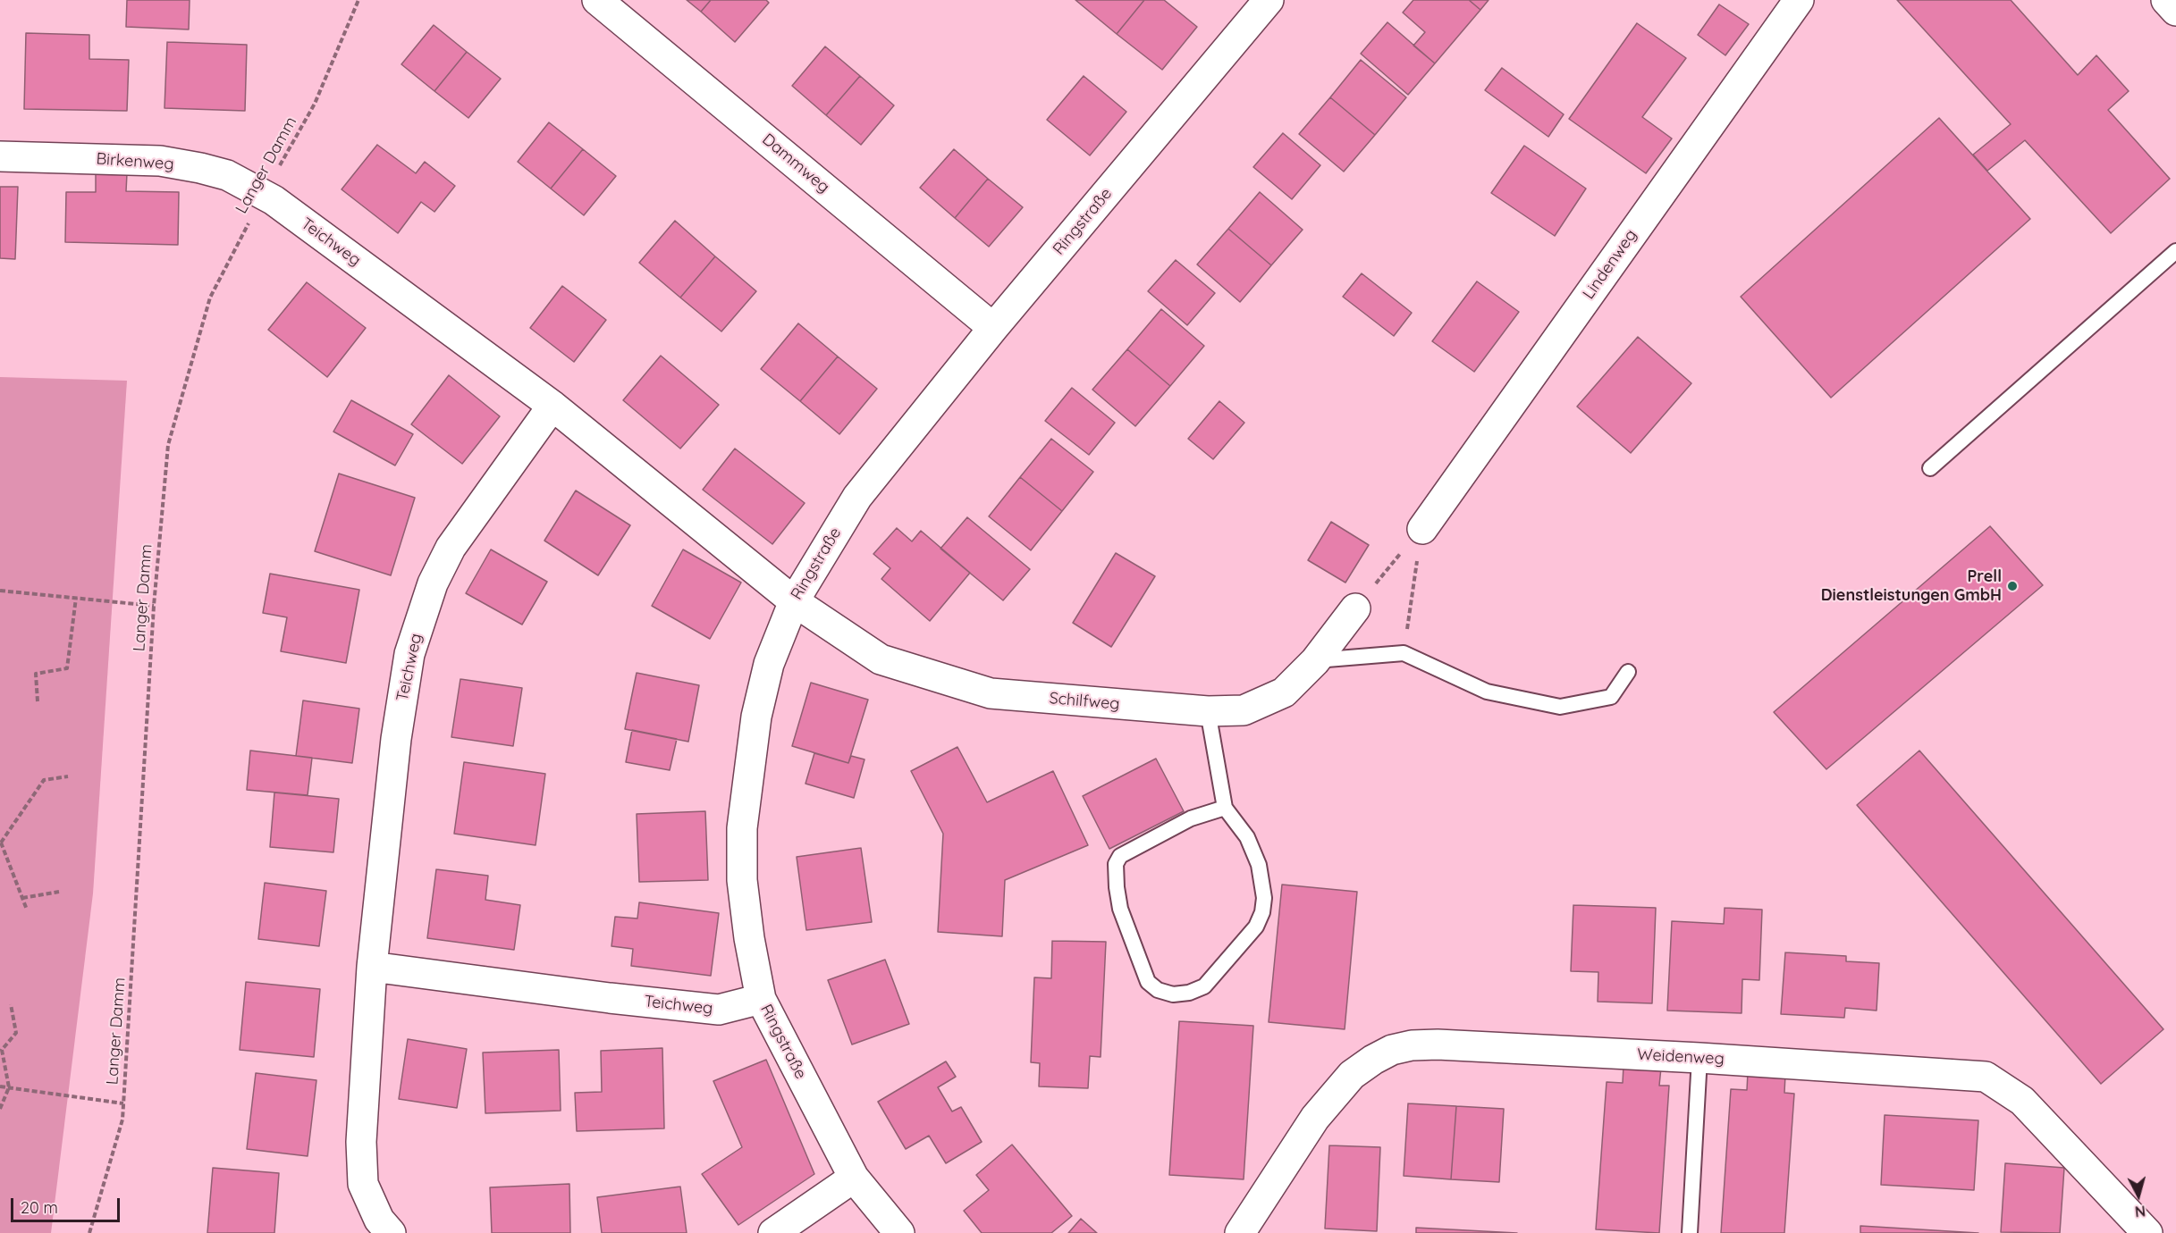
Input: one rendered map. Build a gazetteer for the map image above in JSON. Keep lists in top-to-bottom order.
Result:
{
  "streets": {
    "street": [
      "Birkenweg",
      "Dammweg",
      "Ringstraße",
      "Teichweg",
      "Lindenweg",
      "Schilfweg",
      "Weidenweg"
    ],
    "path": ["Langer Damm"]
  },
  "crossings": [
    ["Birkenweg", "Langer Damm"],
    ["Birkenweg", "Teichweg"],
    ["Dammweg", "Ringstraße"],
    ["Langer Damm", "Teichweg"],
    ["Ringstraße", "Teichweg"],
    ["Ringstraße", "Schilfweg"],
    ["Teichweg", "Schilfweg"]
  ],
  "places": ["Prell Dienstleistungen GmbH"],
  "scale_bar": "20 m",
  "north": "bottom"
}
